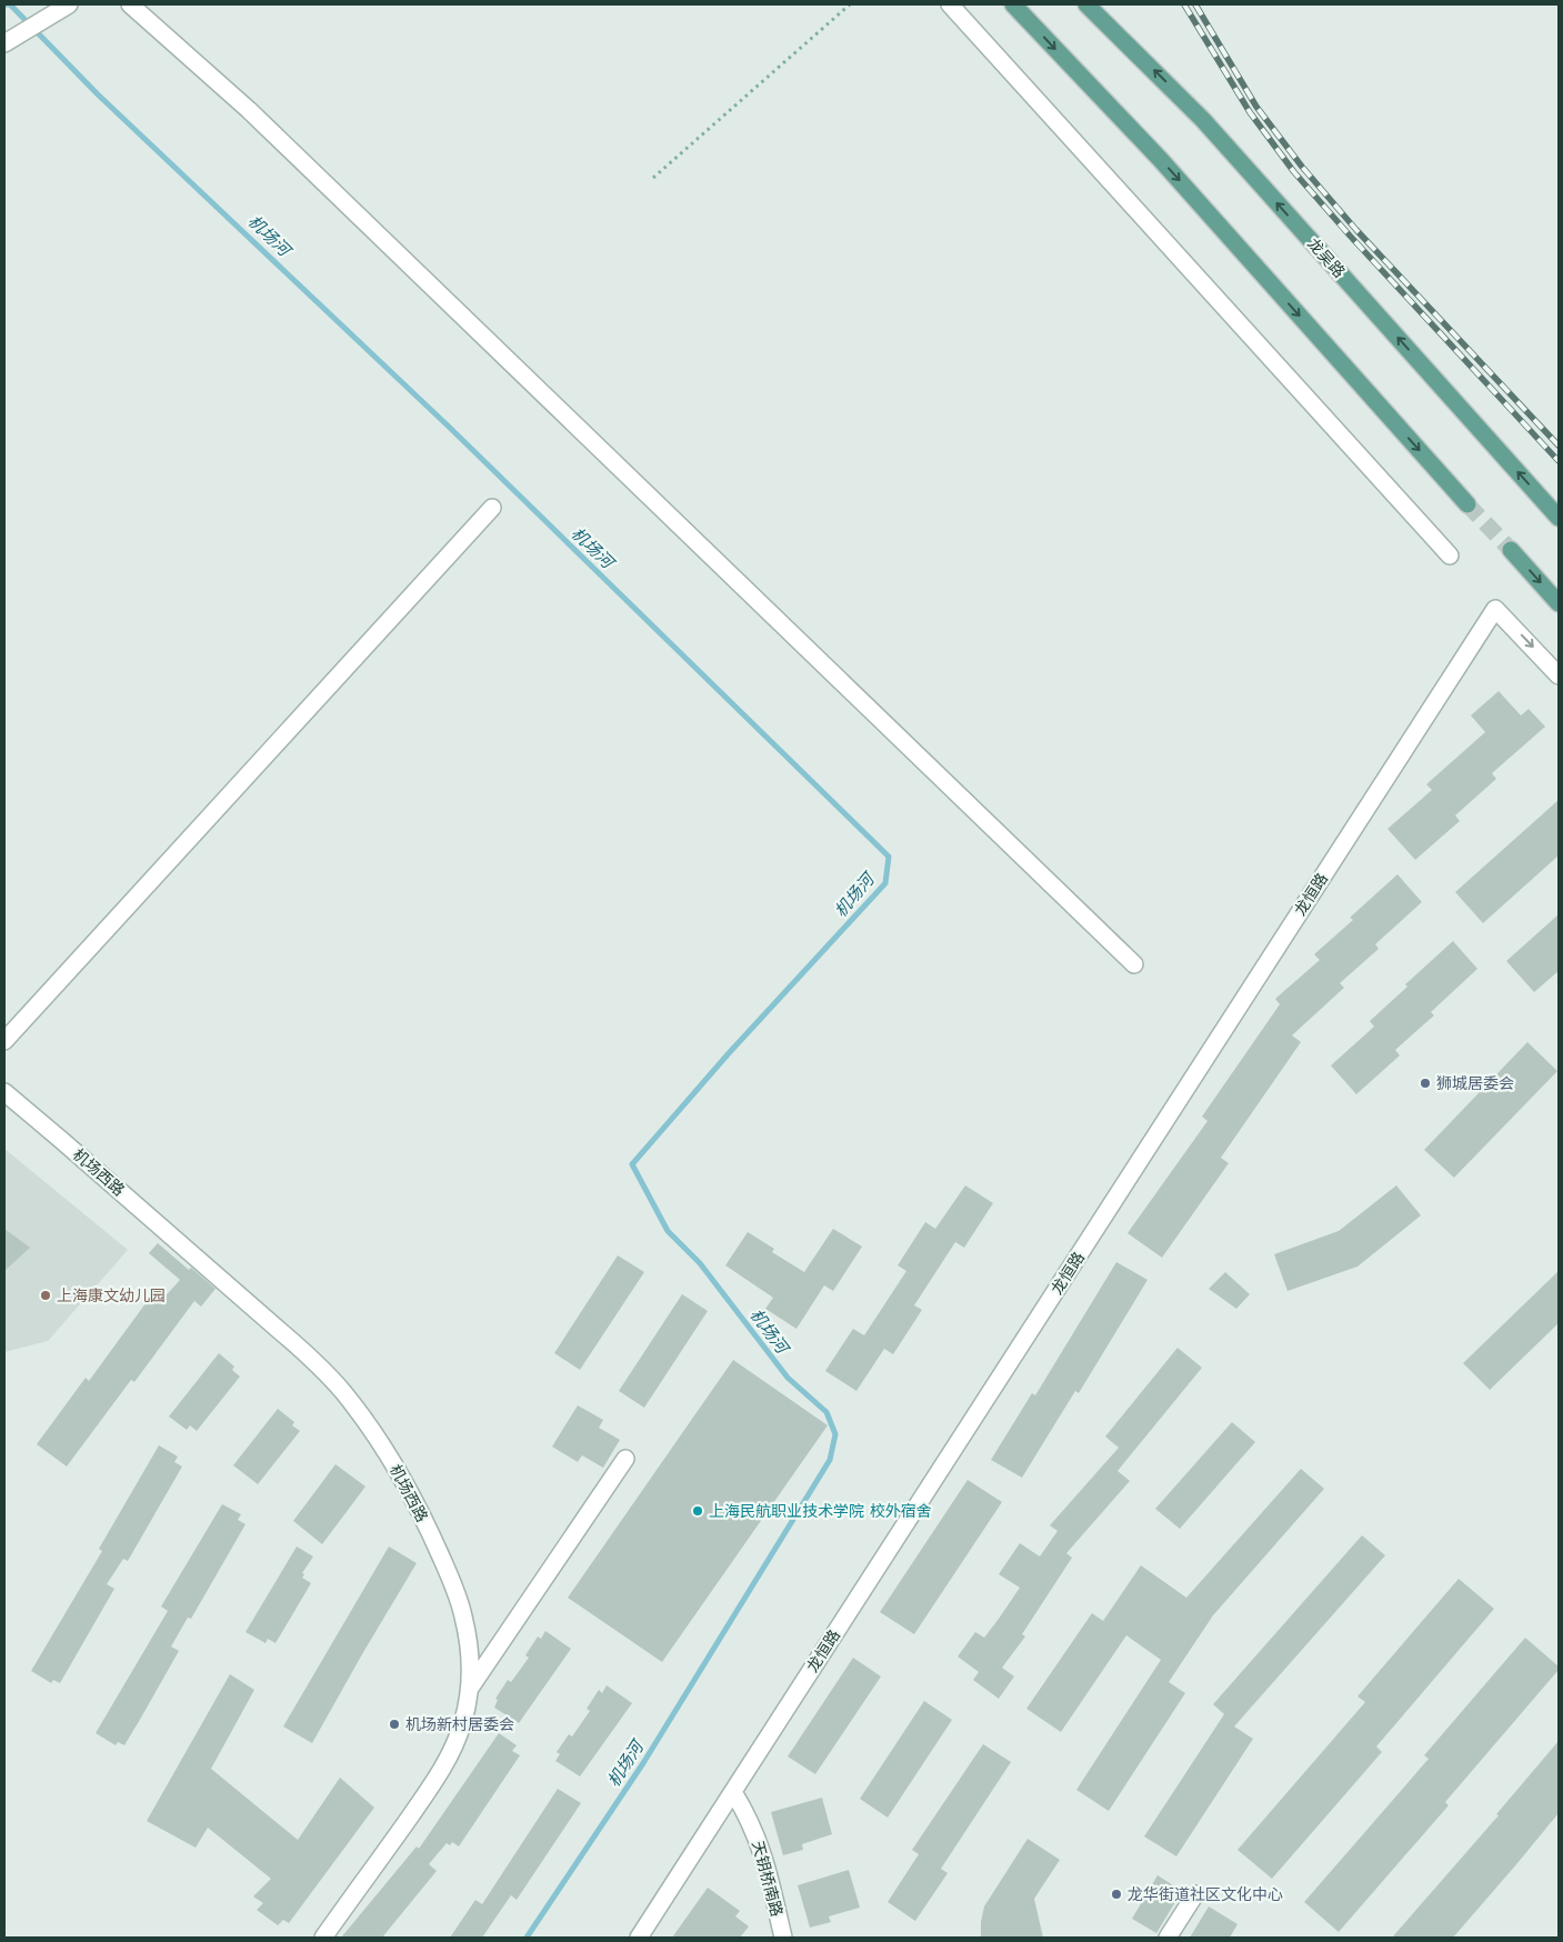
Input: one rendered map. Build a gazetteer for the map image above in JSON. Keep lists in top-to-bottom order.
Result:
{
  "streets": {
    "main road": ["龙吴路"],
    "street": ["龙恒路", "机场西路", "天钥桥南路"]
  },
  "crossings": [
    ["龙恒路", "天钥桥南路"]
  ],
  "one_way": ["龙恒路"],
  "water": ["机场河"],
  "places": [
    "狮城居委会",
    "上海康文幼儿园",
    "上海民航职业技术学院 校外宿舍",
    "机场新村居委会",
    "龙华街道社区文化中心"
  ]
}
